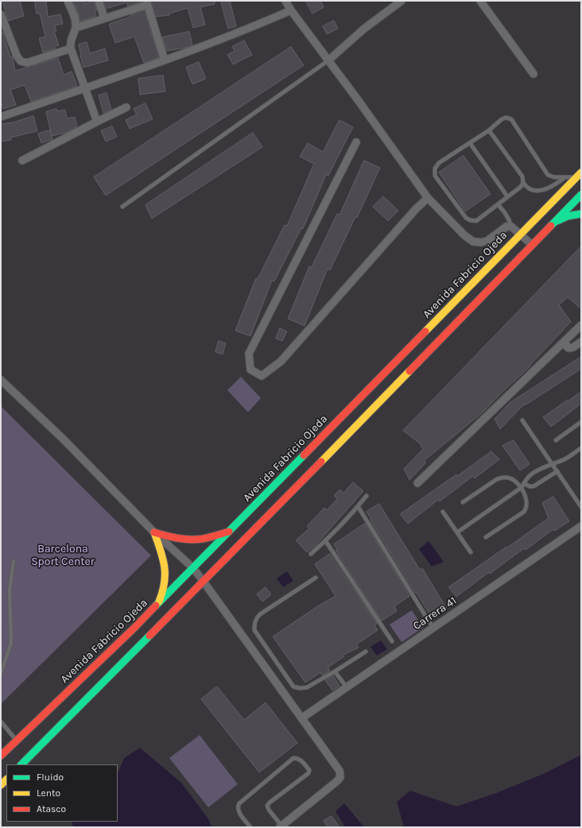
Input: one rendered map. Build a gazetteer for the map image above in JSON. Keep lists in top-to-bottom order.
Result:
{
  "streets": {
    "street": ["Avenida Fabricio Ojeda", "Carrera 41"]
  },
  "parks": ["Barcelona Sport Center"],
  "legend": ["Fluido", "Lento", "Atasco"]
}
